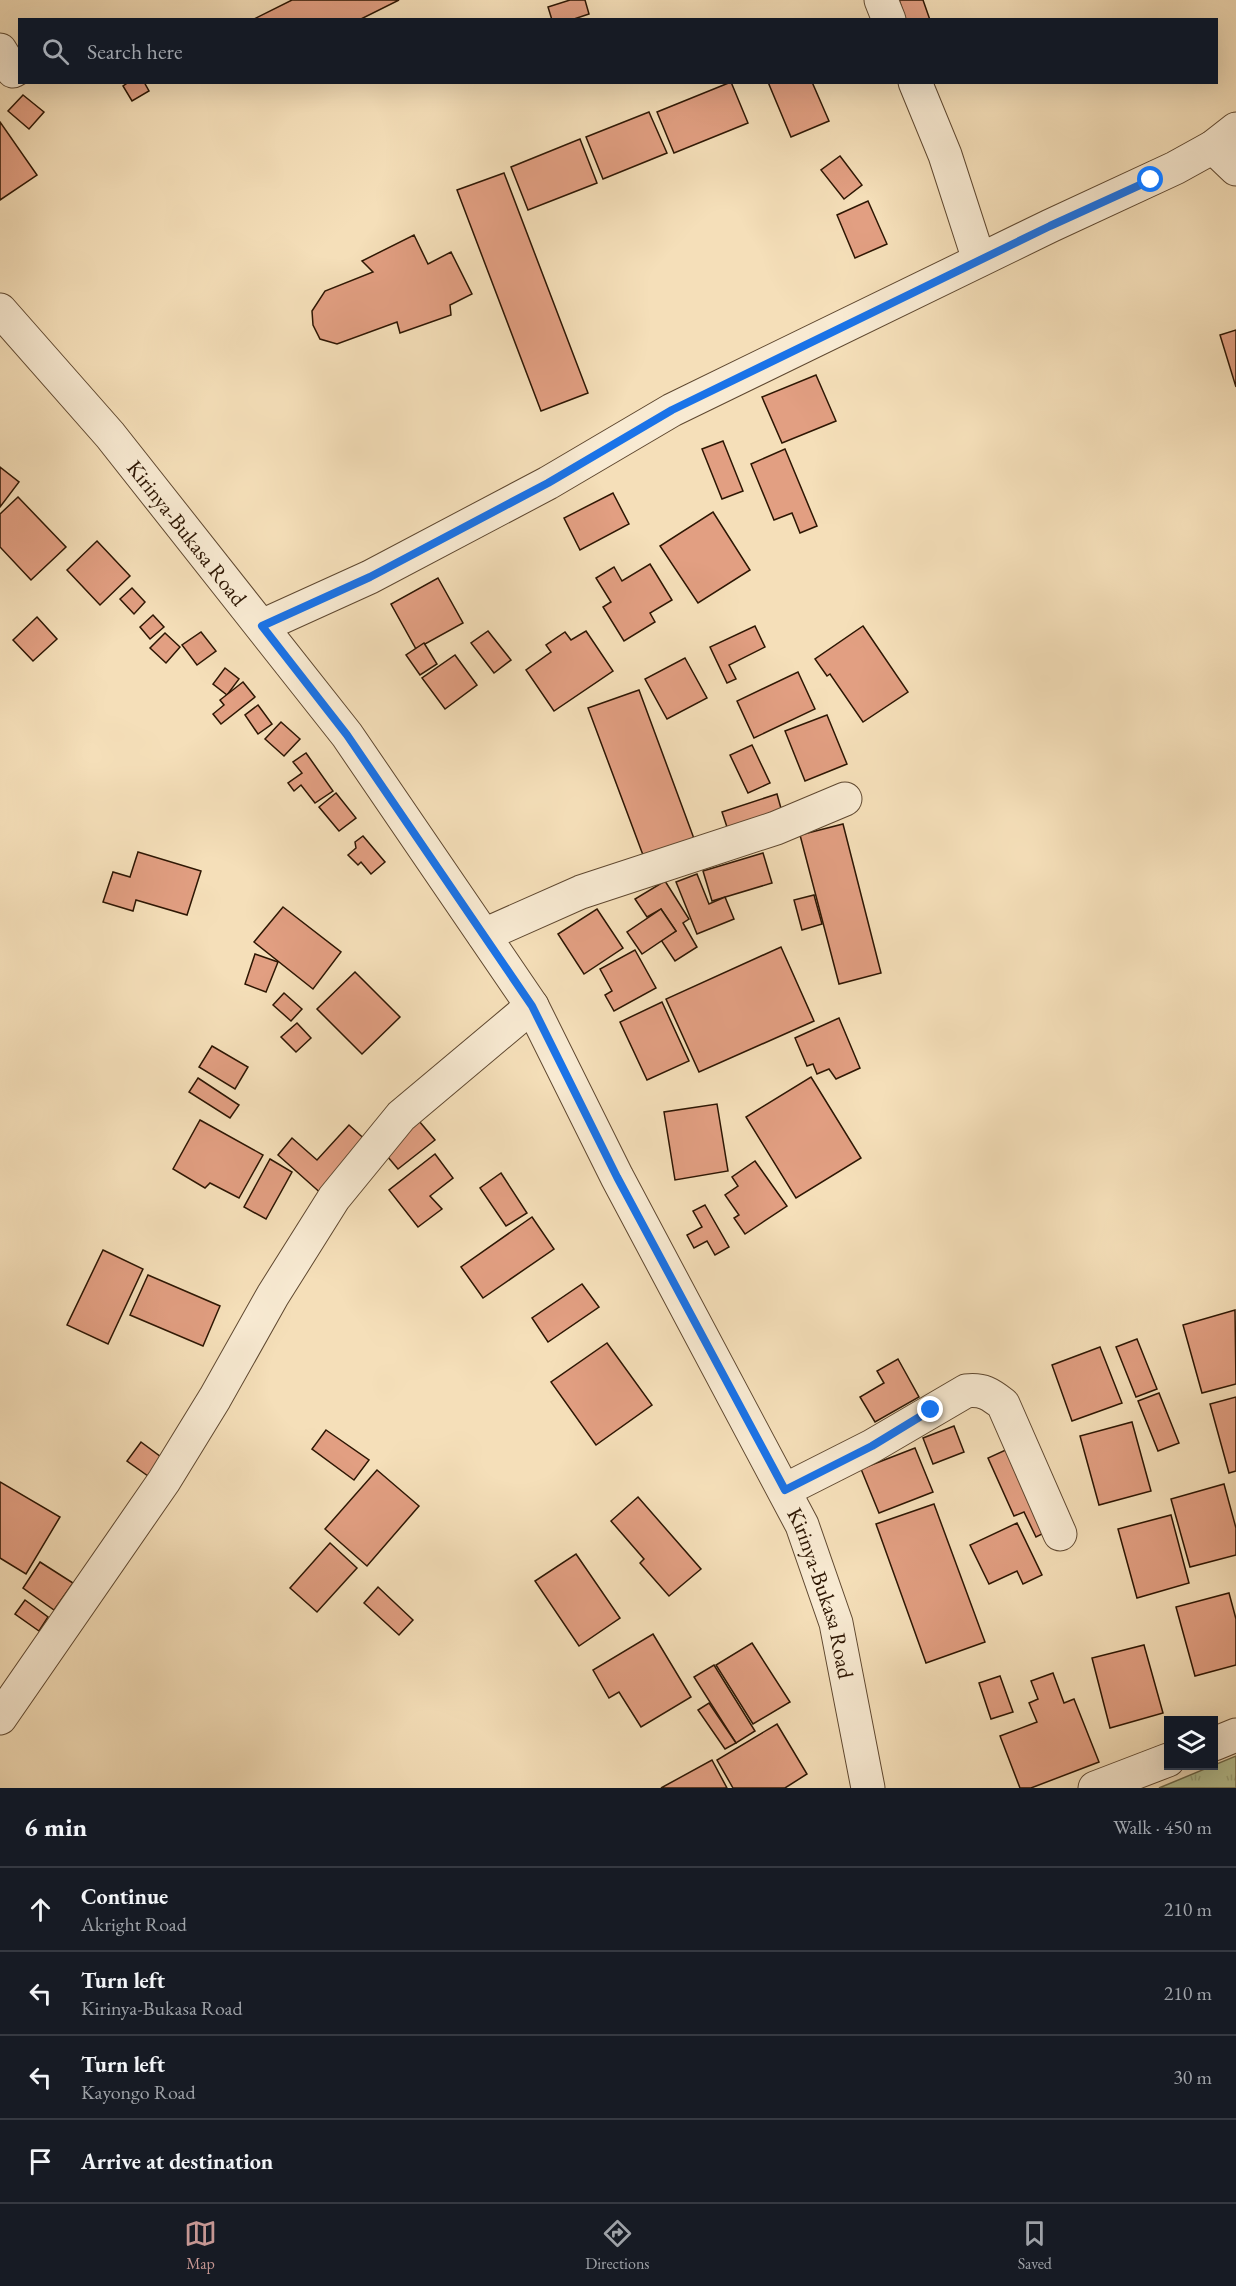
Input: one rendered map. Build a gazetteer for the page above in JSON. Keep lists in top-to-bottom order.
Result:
{
  "streets": {
    "street": ["Kirinya-Bukasa Road"]
  },
  "page": {
    "search": "Search here",
    "heading": ["6 min", "Walk · 450 m"],
    "list": [
      ["Continue", "Akright Road", "210 m"],
      ["Turn left", "Kirinya-Bukasa Road", "210 m"],
      ["Turn left", "Kayongo Road", "30 m"],
      "Arrive at destination"
    ],
    "nav": ["Map", "Directions", "Saved"]
  }
}
